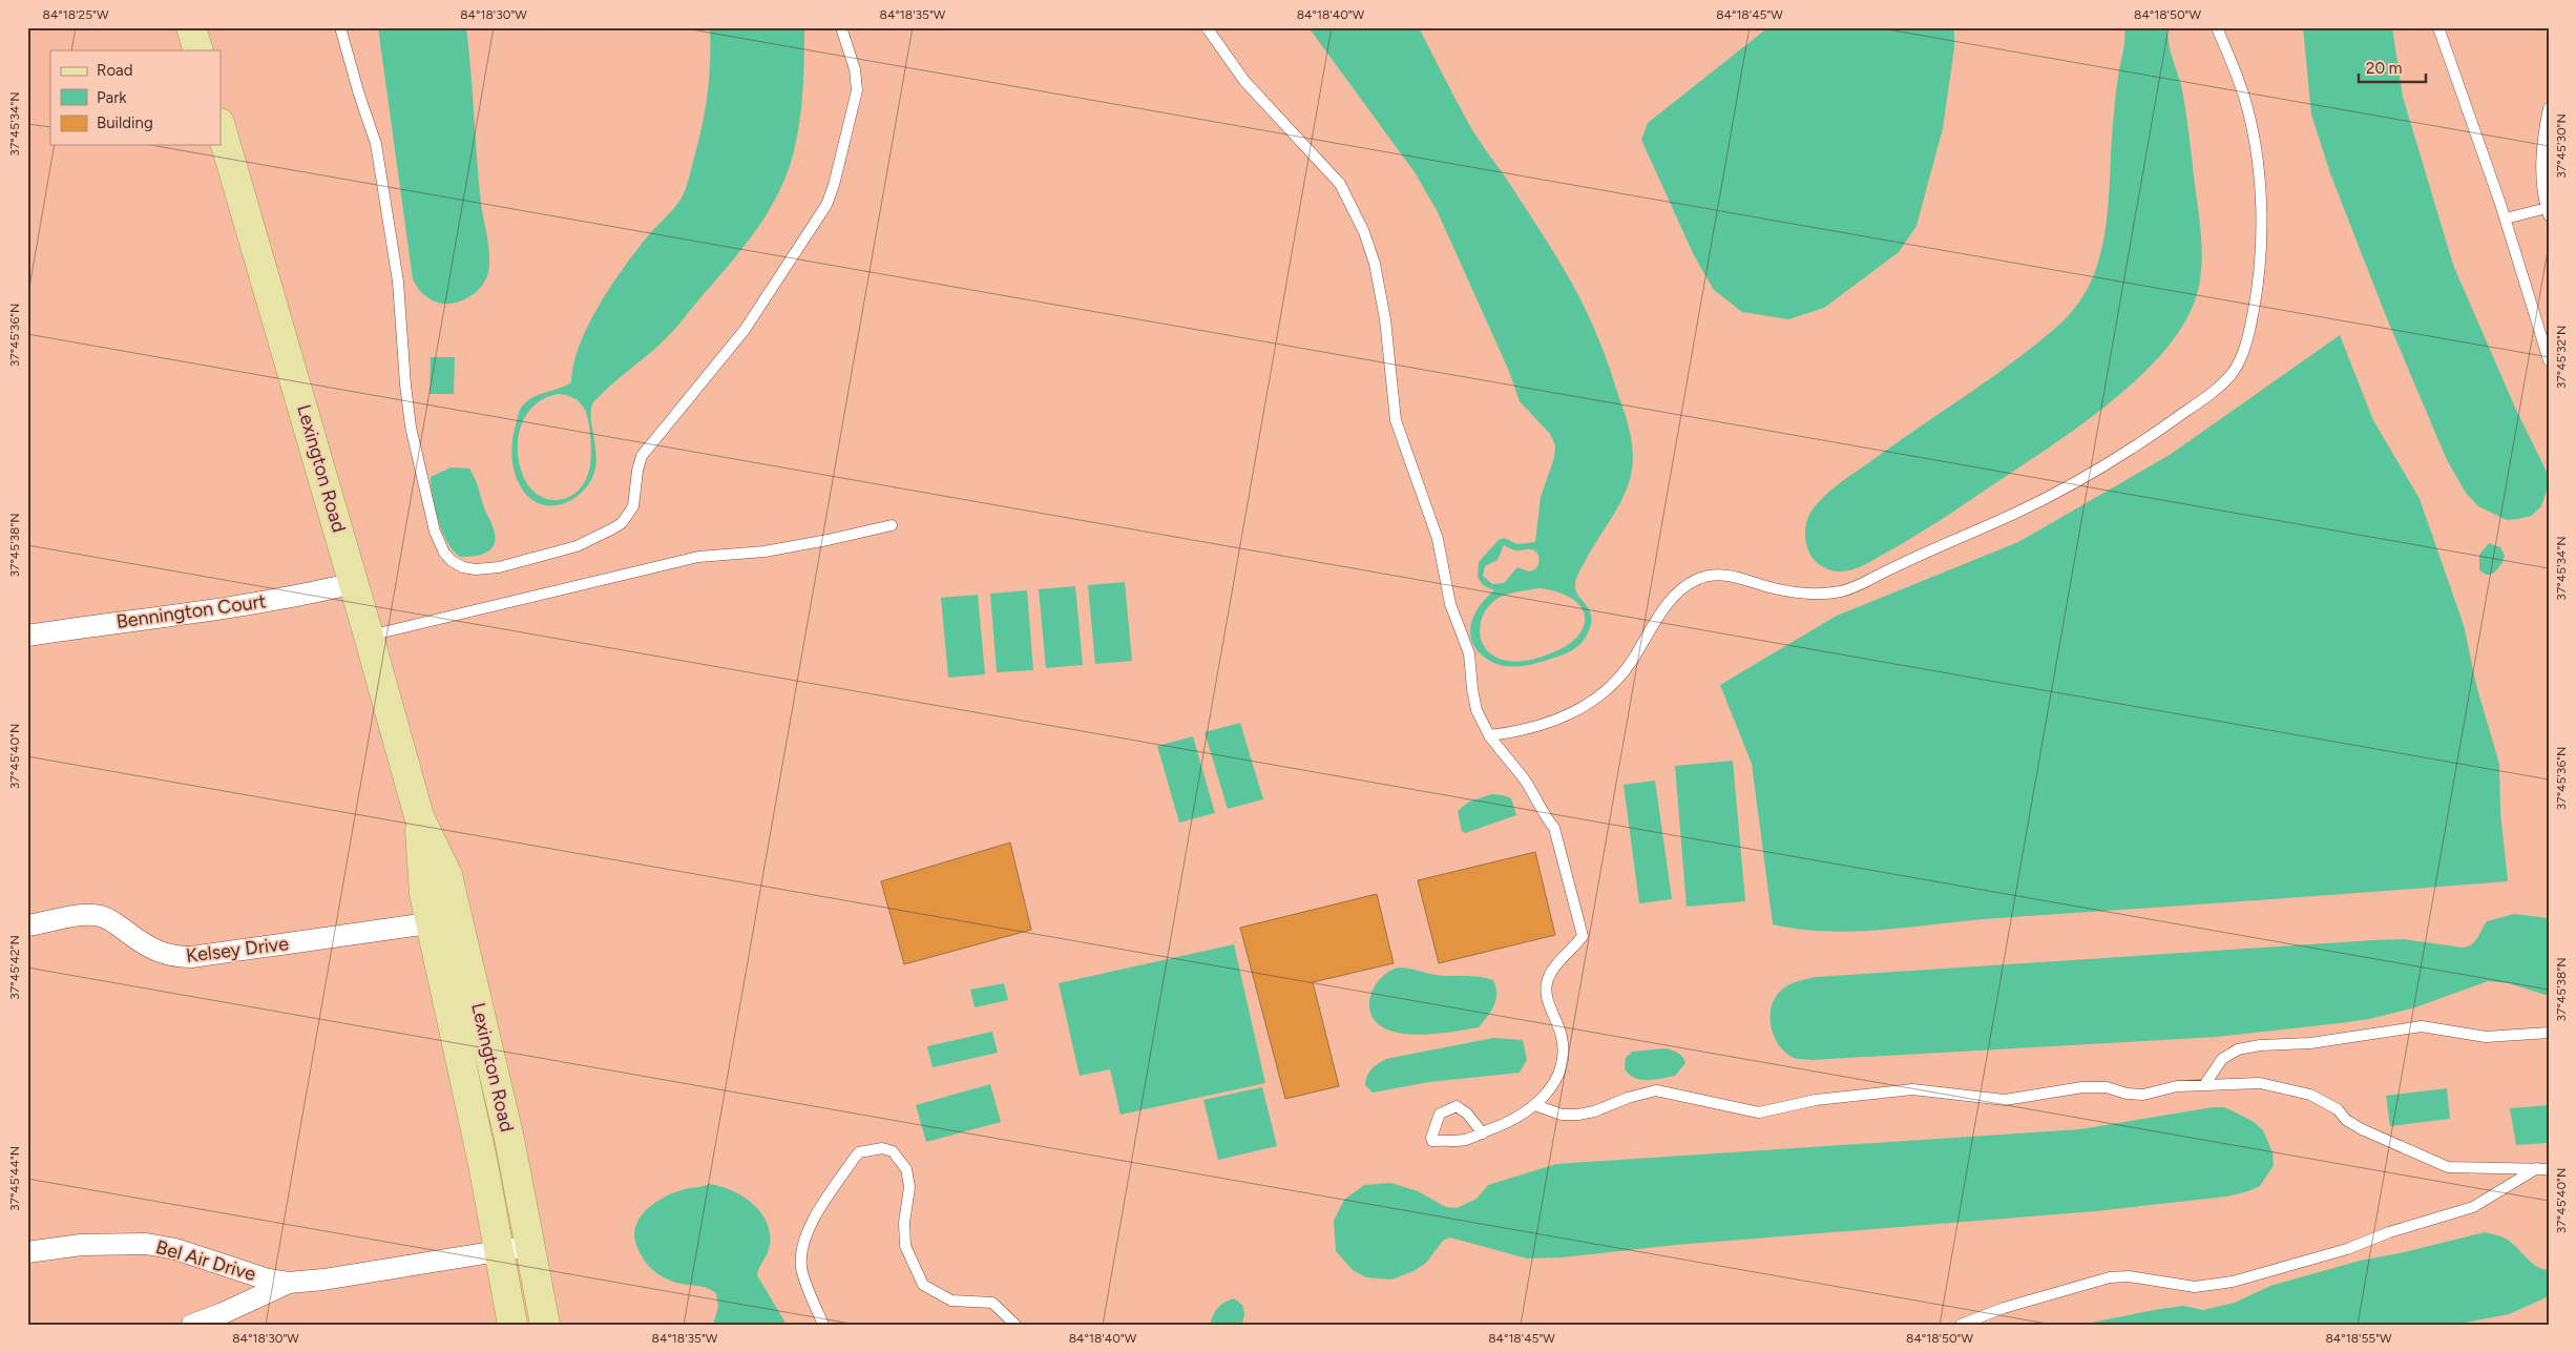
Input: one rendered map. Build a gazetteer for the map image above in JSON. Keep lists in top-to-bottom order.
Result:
{
  "streets": {
    "main road": ["Lexington Road"],
    "street": ["Bennington Court", "Kelsey Drive", "Bel Air Drive"]
  },
  "crossings": [
    ["Lexington Road", "Bennington Court"],
    ["Lexington Road", "Kelsey Drive"],
    ["Lexington Road", "Bel Air Drive"]
  ],
  "legend": ["Road", "Park", "Building"],
  "scale_bar": "20 m",
  "coordinates": [
    "84°18'25\"W",
    "84°18'30\"W",
    "84°18'35\"W",
    "84°18'40\"W",
    "84°18'45\"W",
    "84°18'50\"W",
    "37°45'34\"N",
    "37°45'30\"N",
    "37°45'36\"N",
    "37°45'32\"N",
    "37°45'38\"N",
    "37°45'40\"N",
    "37°45'42\"N",
    "37°45'44\"N",
    "84°18'55\"W"
  ]
}
